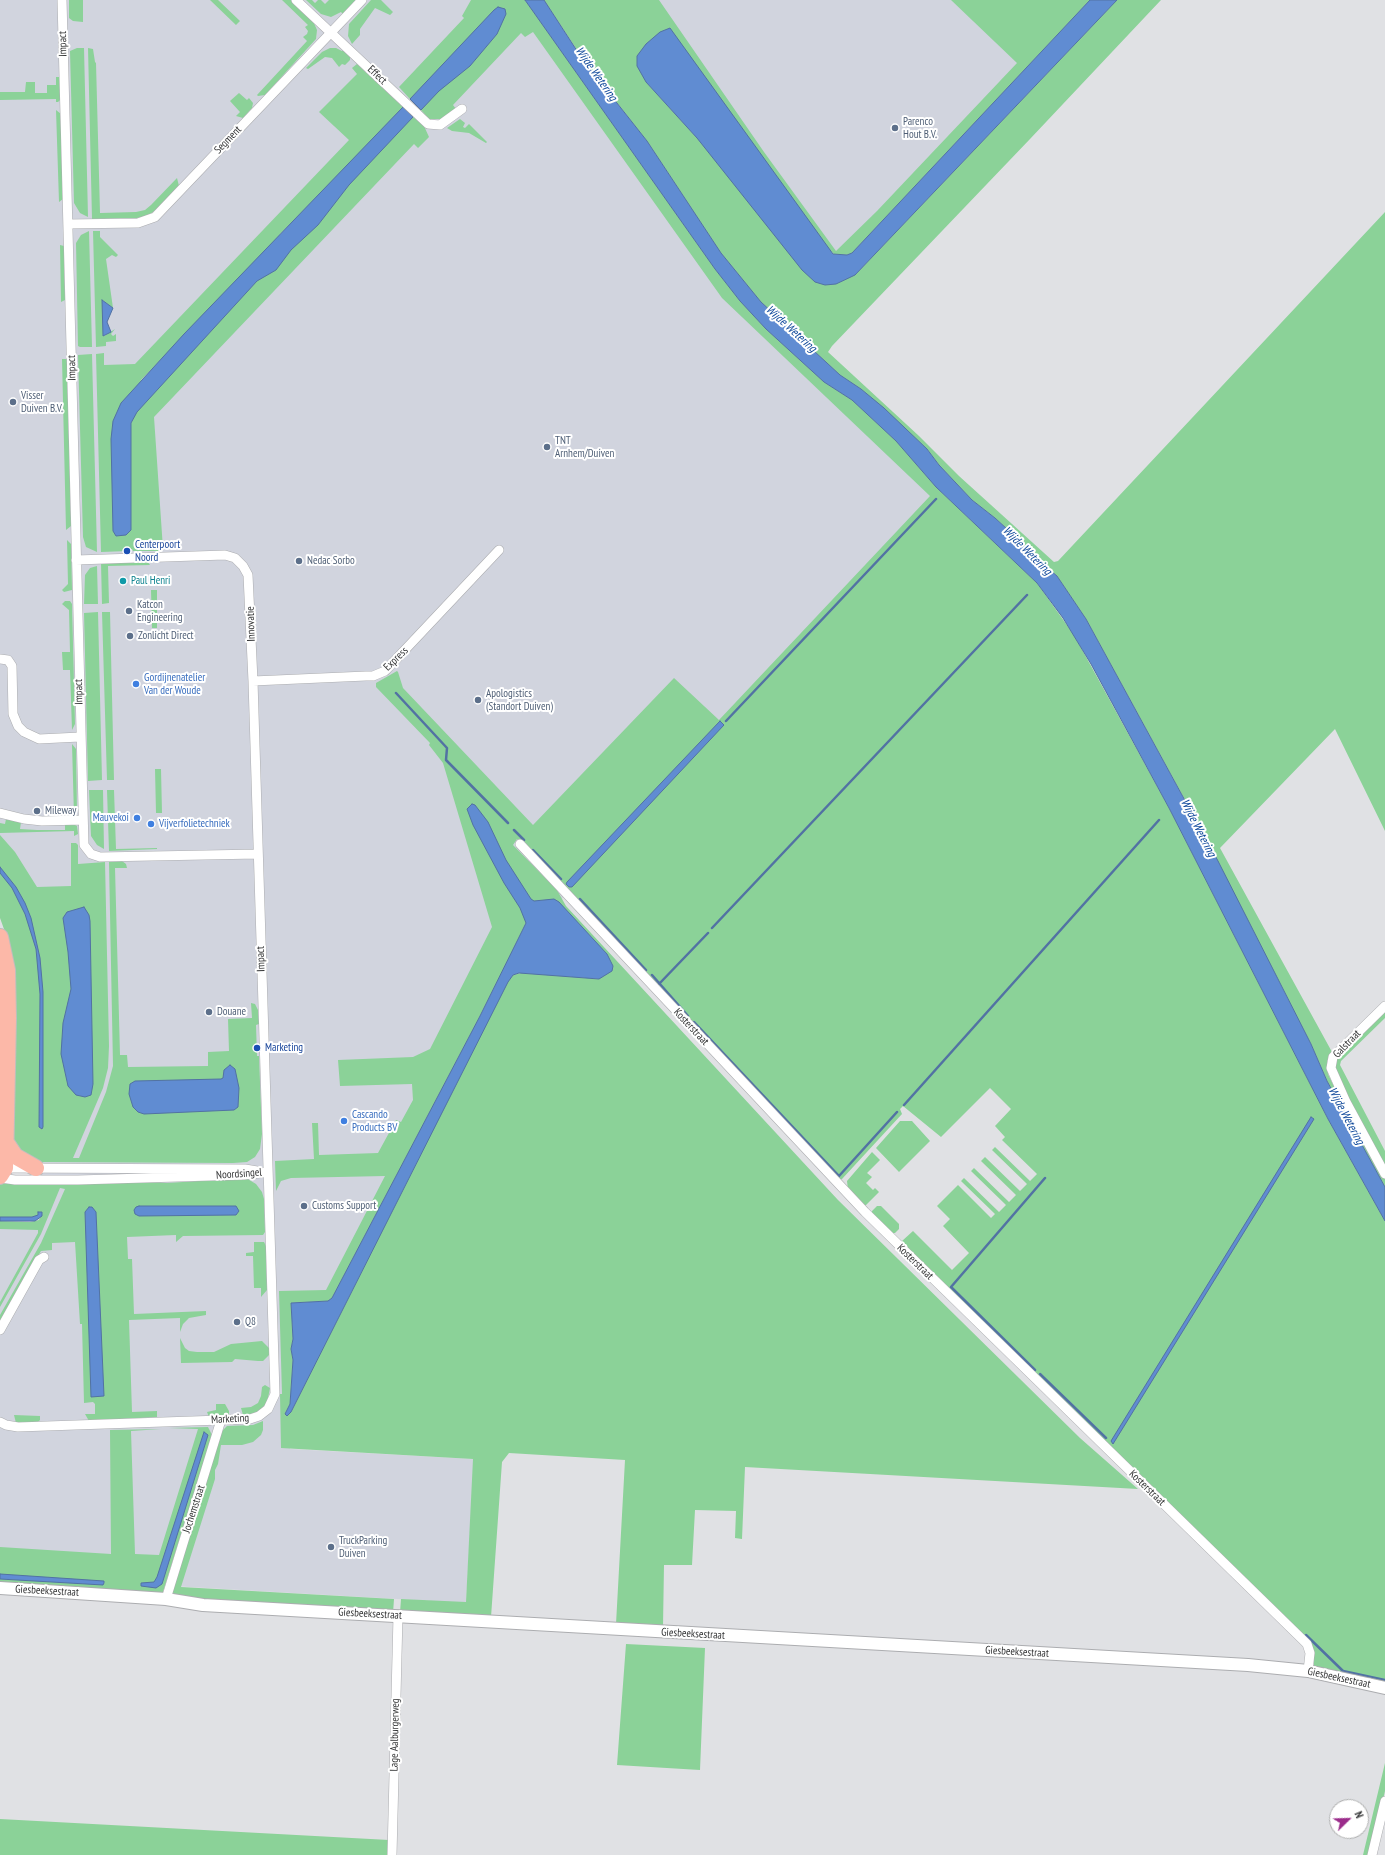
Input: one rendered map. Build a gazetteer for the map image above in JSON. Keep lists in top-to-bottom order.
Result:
{
  "streets": {
    "street": [
      "Impact",
      "Effect",
      "Segment",
      "Innovatie",
      "Express",
      "Kosterstraat",
      "Galstraat",
      "Noordsingel",
      "Marketing",
      "Jochemstraat",
      "Giesbeeksestraat",
      "Lage Aalburgerweg"
    ]
  },
  "crossings": [
    ["Impact", "Segment"],
    ["Impact", "Innovatie"],
    ["Impact", "Noordsingel"],
    ["Impact", "Marketing"],
    ["Effect", "Segment"],
    ["Innovatie", "Express"],
    ["Kosterstraat", "Giesbeeksestraat"],
    ["Noordsingel", "Marketing"],
    ["Marketing", "Jochemstraat"],
    ["Jochemstraat", "Giesbeeksestraat"],
    ["Giesbeeksestraat", "Lage Aalburgerweg"]
  ],
  "water": ["Wijde Wetering"],
  "places": [
    "Parenco Hout B.V.",
    "Visser Duiven B.V.",
    "TNT Arnhem/Duiven",
    "Centerpoort Noord",
    "Nedac Sorbo",
    "Paul Henri",
    "Katcon Engineering",
    "Zonlicht Direct",
    "Gordijnenatelier Van der Woude",
    "Apologistics (Standort Duiven)",
    "Mileway",
    "Mauvekoi",
    "Vijverfolietechniek",
    "Douane",
    "Marketing",
    "Cascando Products BV",
    "Customs Support",
    "Q8",
    "TruckParking Duiven"
  ],
  "north": "top right"
}
